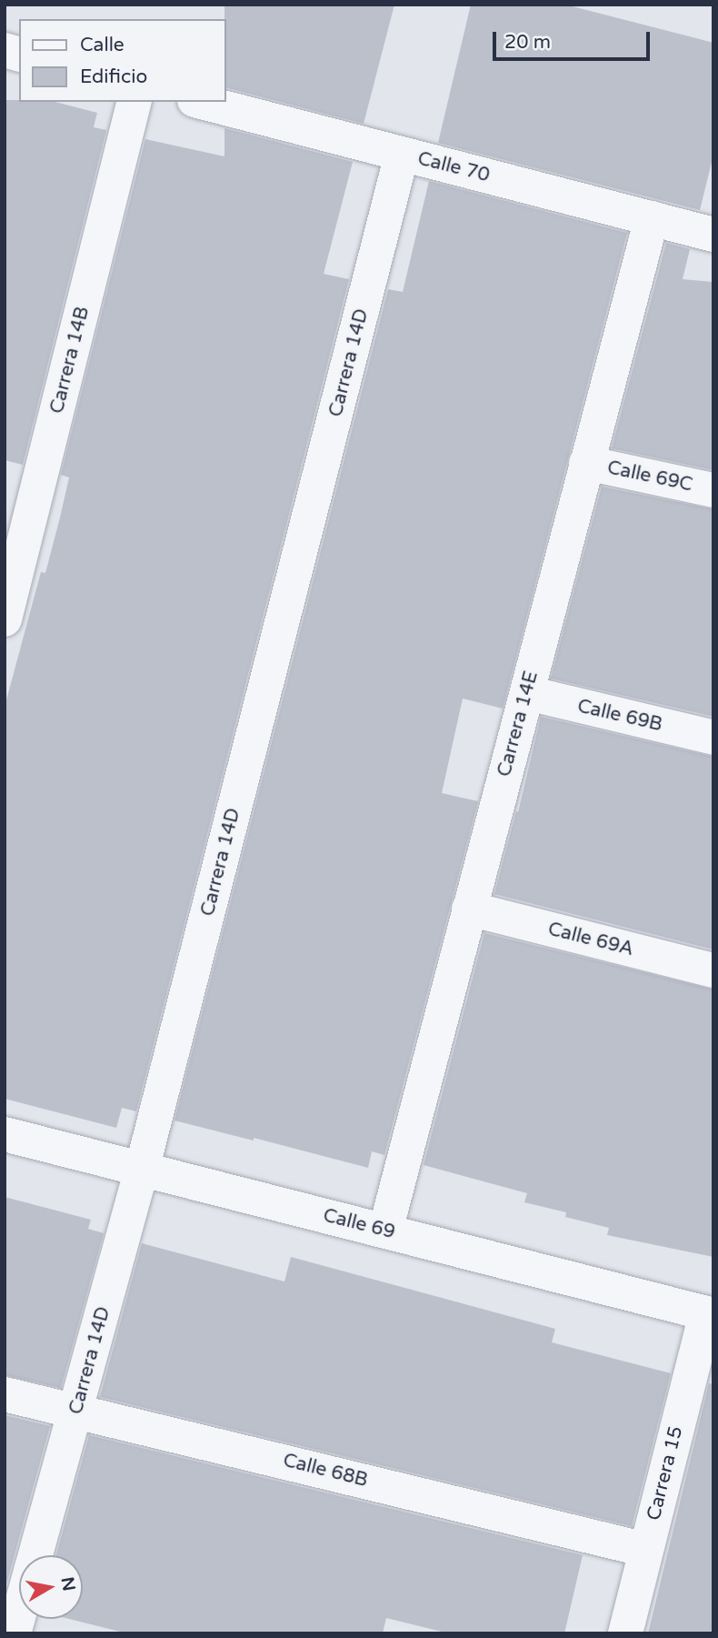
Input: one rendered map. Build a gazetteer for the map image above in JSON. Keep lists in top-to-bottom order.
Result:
{
  "streets": {
    "street": [
      "Calle 70",
      "Carrera 14B",
      "Carrera 14D",
      "Calle 69C",
      "Calle 69B",
      "Carrera 14E",
      "Calle 69A",
      "Calle 69",
      "Calle 68B",
      "Carrera 15"
    ]
  },
  "crossings": [
    ["Calle 70", "Carrera 14D"],
    ["Calle 70", "Carrera 14E"],
    ["Carrera 14D", "Calle 69"],
    ["Carrera 14D", "Calle 68B"],
    ["Calle 69C", "Carrera 14E"],
    ["Calle 69B", "Carrera 14E"],
    ["Carrera 14E", "Calle 69A"],
    ["Carrera 14E", "Calle 69"],
    ["Calle 69", "Carrera 15"],
    ["Calle 68B", "Carrera 15"]
  ],
  "legend": ["Calle", "Edificio"],
  "scale_bar": "20 m",
  "north": "right"
}
